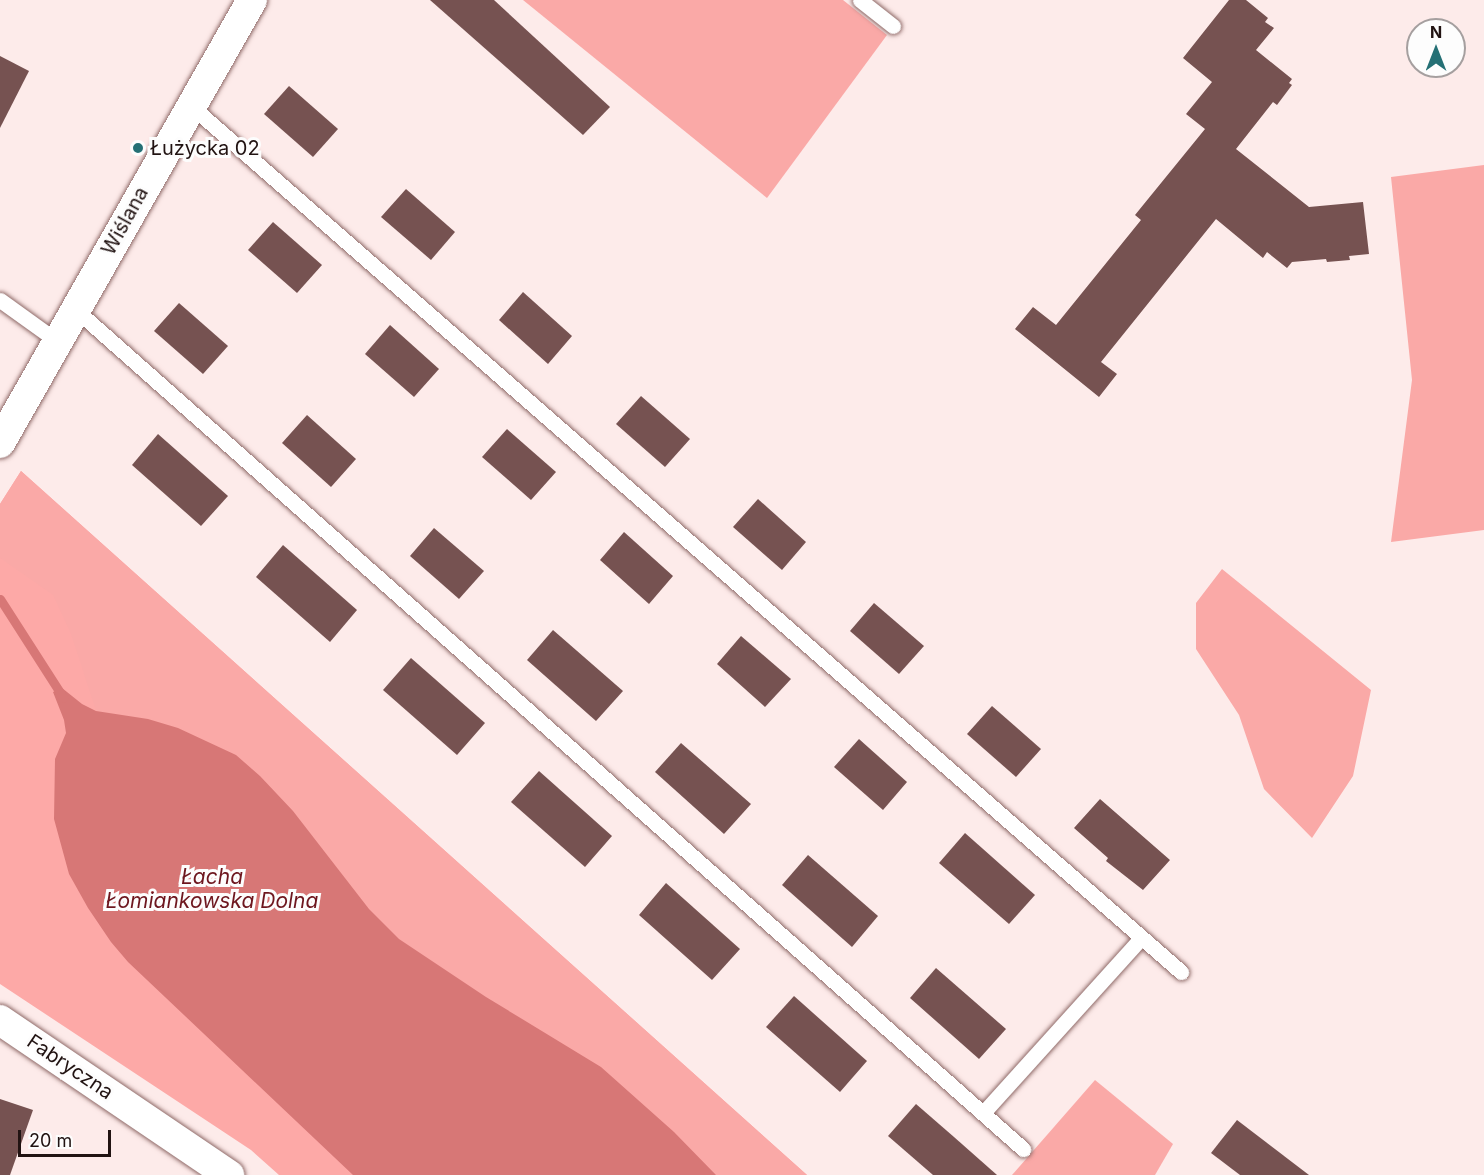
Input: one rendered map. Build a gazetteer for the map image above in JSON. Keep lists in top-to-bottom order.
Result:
{
  "streets": {
    "street": ["Wiślana", "Fabryczna"]
  },
  "water": ["Łacha Łomiankowska Dolna"],
  "places": ["Łużycka 02"],
  "scale_bar": "20 m",
  "north": "top"
}
